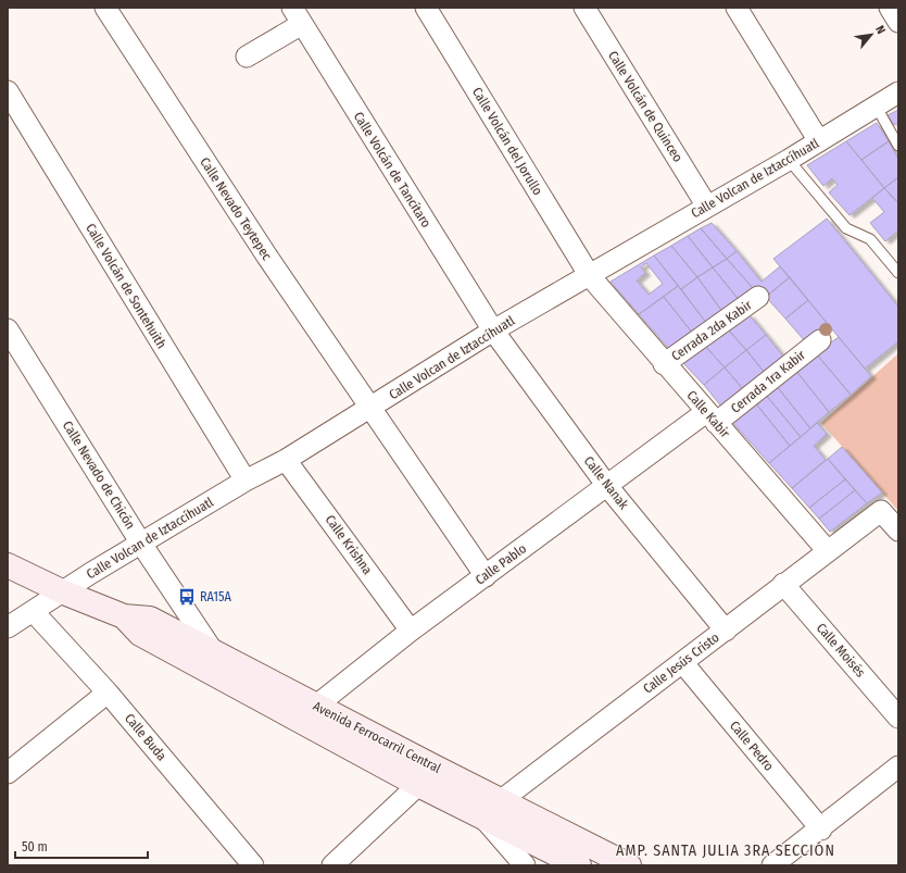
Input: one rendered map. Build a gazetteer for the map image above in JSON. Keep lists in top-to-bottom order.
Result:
{
  "streets": {
    "street": [
      "Calle Volcán de Quinceo",
      "Calle Volcán del Jorullo",
      "Calle Volcán de Tancítaro",
      "Calle Volcan de Iztaccíhuatl",
      "Calle Nevado Teytepec",
      "Calle Volcán de Sontehuith",
      "Cerrada 2da Kabir",
      "Cerrada 1ra Kabir",
      "Calle Kabir",
      "Calle Nevado de Chicón",
      "Calle Nanak",
      "Calle Krishna",
      "Calle Pablo",
      "Calle Moisés",
      "Calle Jesús Cristo",
      "Calle Buda",
      "Avenida Ferrocarril Central",
      "Calle Pedro"
    ]
  },
  "crossings": [
    ["Calle Volcán de Quinceo", "Calle Volcan de Iztaccíhuatl"],
    ["Calle Volcán del Jorullo", "Calle Volcan de Iztaccíhuatl"],
    ["Calle Volcán del Jorullo", "Calle Kabir"],
    ["Calle Volcán de Tancítaro", "Calle Volcan de Iztaccíhuatl"],
    ["Calle Volcán de Tancítaro", "Calle Nanak"],
    ["Calle Volcan de Iztaccíhuatl", "Calle Nevado Teytepec"],
    ["Calle Volcan de Iztaccíhuatl", "Calle Volcán de Sontehuith"],
    ["Calle Volcan de Iztaccíhuatl", "Calle Kabir"],
    ["Calle Volcan de Iztaccíhuatl", "Calle Nevado de Chicón"],
    ["Calle Volcan de Iztaccíhuatl", "Calle Nanak"],
    ["Calle Volcan de Iztaccíhuatl", "Calle Krishna"],
    ["Calle Volcan de Iztaccíhuatl", "Calle Buda"],
    ["Calle Volcan de Iztaccíhuatl", "Avenida Ferrocarril Central"],
    ["Cerrada 2da Kabir", "Calle Kabir"],
    ["Cerrada 1ra Kabir", "Calle Kabir"],
    ["Cerrada 1ra Kabir", "Calle Pablo"],
    ["Calle Kabir", "Calle Pablo"],
    ["Calle Kabir", "Calle Jesús Cristo"],
    ["Calle Nevado de Chicón", "Avenida Ferrocarril Central"],
    ["Calle Nanak", "Calle Pablo"],
    ["Calle Nanak", "Calle Jesús Cristo"],
    ["Calle Krishna", "Calle Pablo"],
    ["Calle Pablo", "Avenida Ferrocarril Central"],
    ["Calle Moisés", "Calle Jesús Cristo"],
    ["Calle Jesús Cristo", "Avenida Ferrocarril Central"],
    ["Calle Jesús Cristo", "Calle Pedro"]
  ],
  "districts": ["AMP. SANTA JULIA 3RA SECCIÓN"],
  "places": {
    "bus stop": ["RA15A"]
  },
  "scale_bar": "50 m",
  "north": "top right"
}
